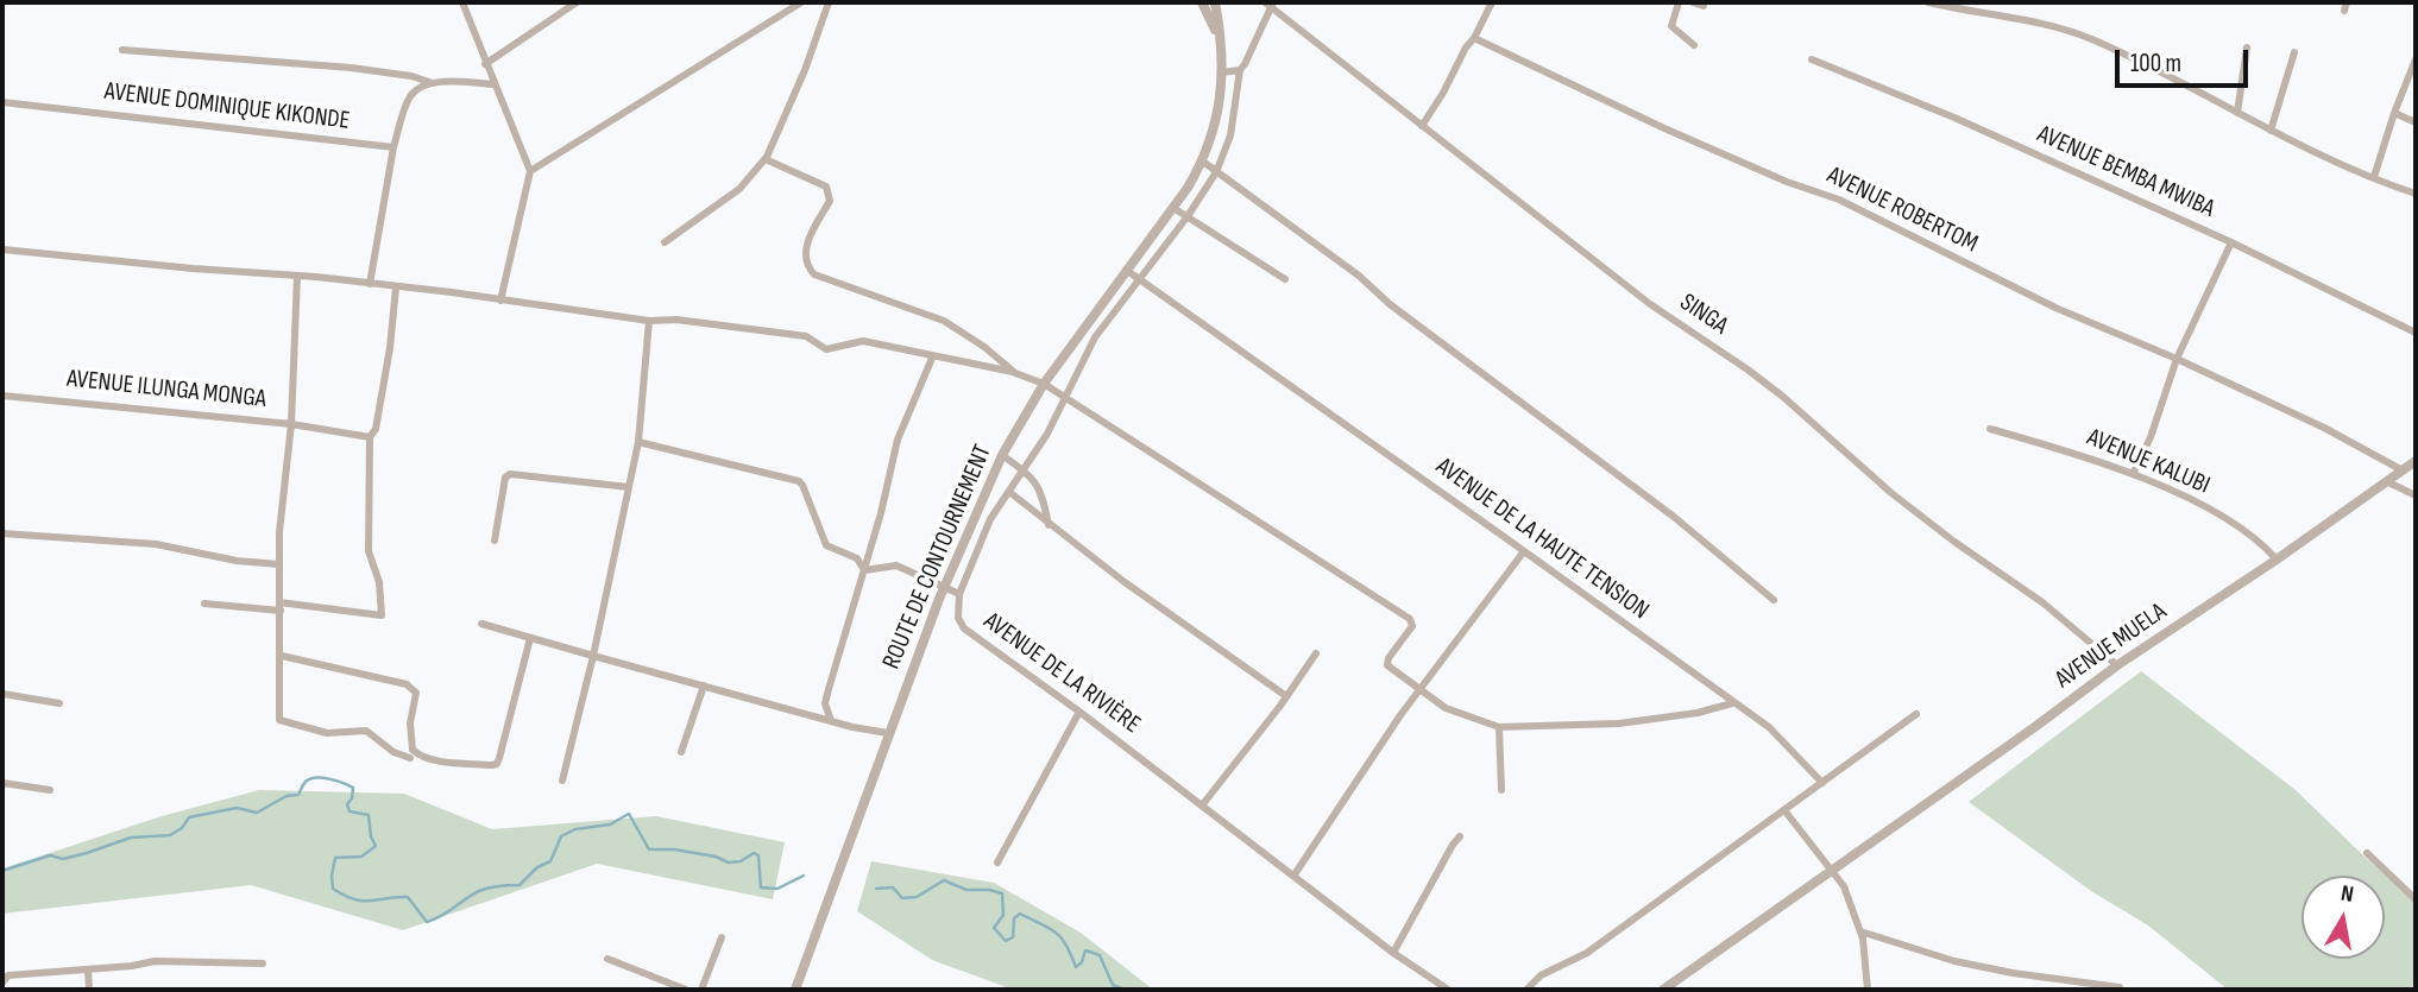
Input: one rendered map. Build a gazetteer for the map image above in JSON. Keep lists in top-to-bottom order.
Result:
{
  "streets": {
    "street": [
      "AVENUE DOMINIQUE KIKONDE",
      "AVENUE BEMBA MWIBA",
      "AVENUE ROBERTOM",
      "SINGA",
      "AVENUE ILUNGA MONGA",
      "AVENUE KALUBI",
      "AVENUE DE LA HAUTE TENSION",
      "ROUTE DE CONTOURNEMENT",
      "AVENUE MUELA",
      "AVENUE DE LA RIVIÈRE"
    ]
  },
  "crossings": [
    ["AVENUE ROBERTOM", "AVENUE MUELA"],
    ["SINGA", "AVENUE MUELA"],
    ["AVENUE KALUBI", "AVENUE MUELA"],
    ["AVENUE DE LA HAUTE TENSION", "ROUTE DE CONTOURNEMENT"],
    ["ROUTE DE CONTOURNEMENT", "AVENUE DE LA RIVIÈRE"]
  ],
  "scale_bar": "100 m",
  "north": "top"
}
